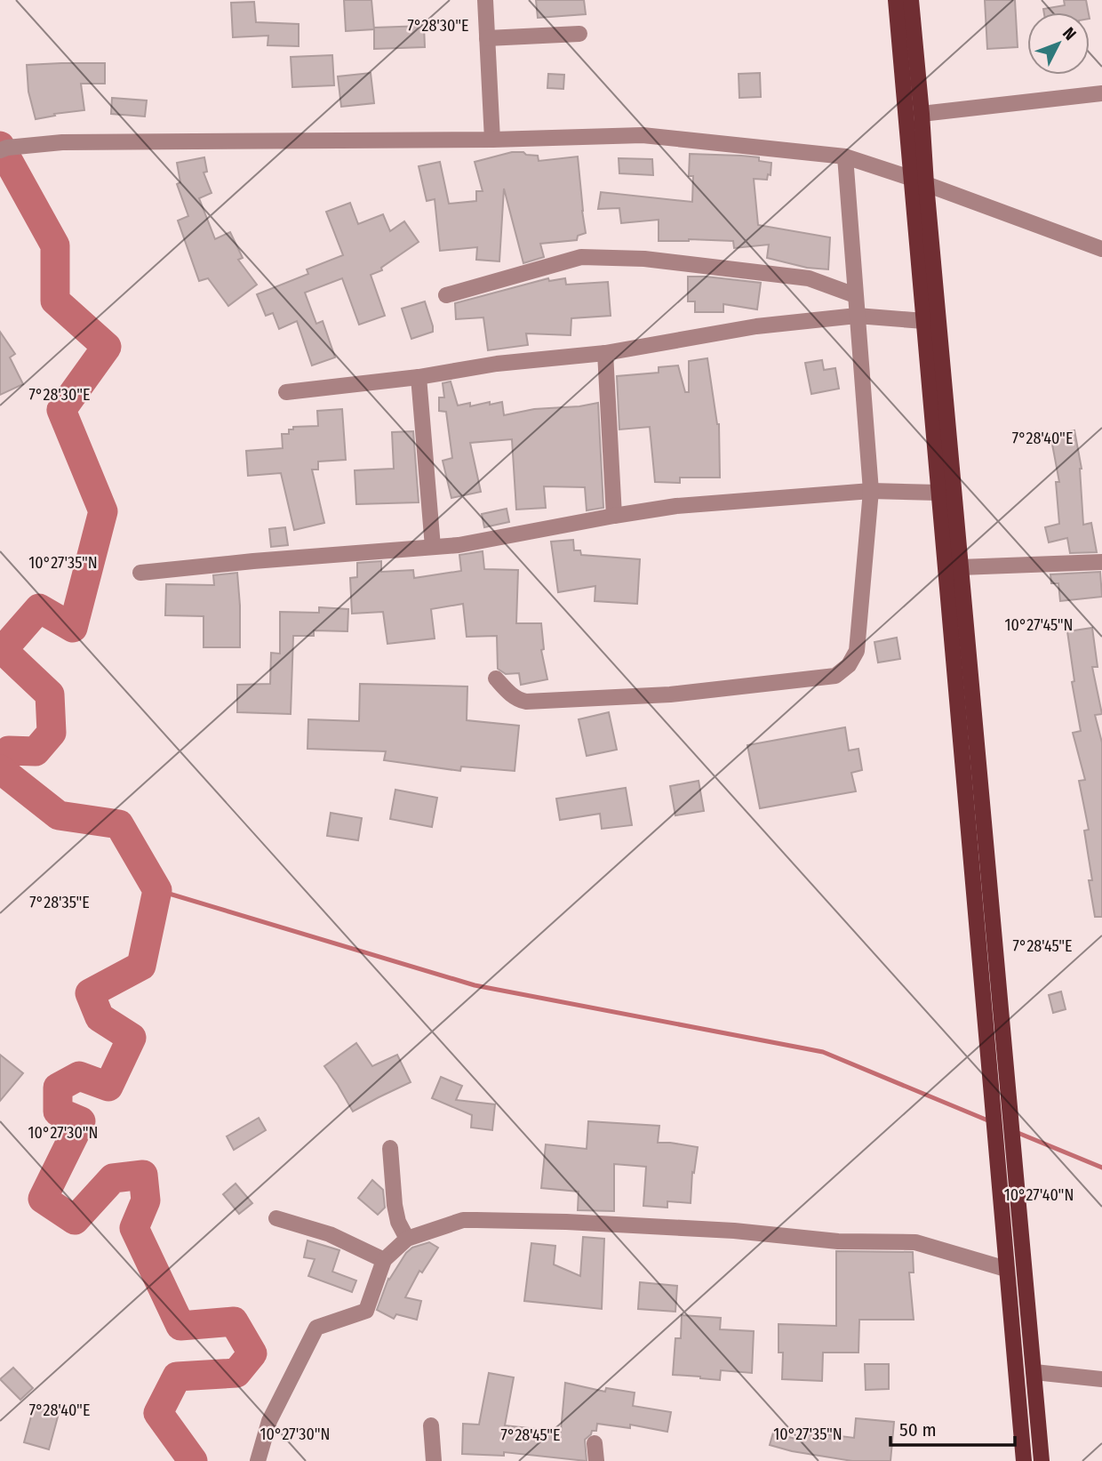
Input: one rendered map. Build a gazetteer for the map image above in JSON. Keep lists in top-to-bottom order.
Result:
{
  "scale_bar": "50 m",
  "north": "top right",
  "coordinates": [
    "7°28'30\"E",
    "7°28'40\"E",
    "10°27'35\"N",
    "10°27'45\"N",
    "7°28'35\"E",
    "7°28'45\"E",
    "10°27'30\"N",
    "10°27'40\"N"
  ]
}
